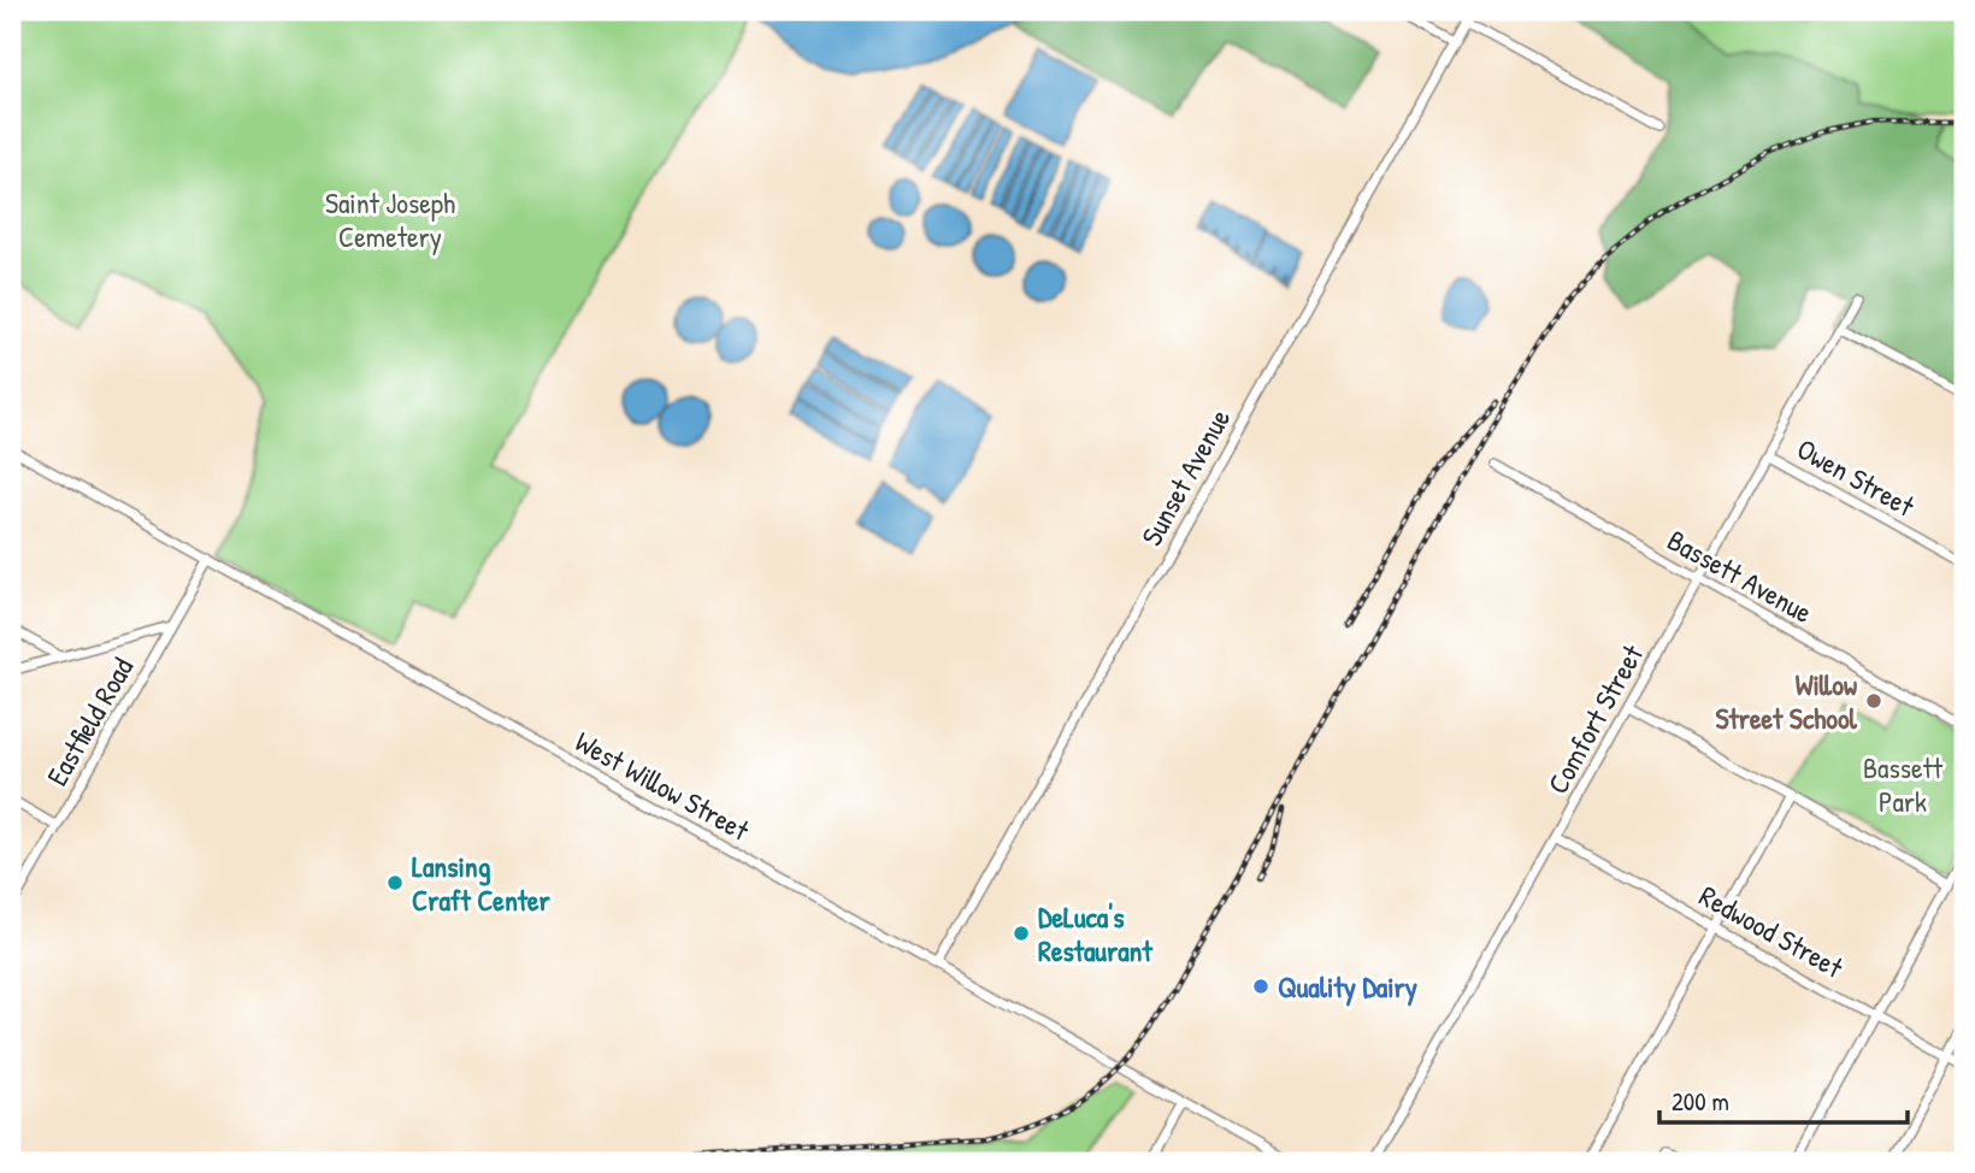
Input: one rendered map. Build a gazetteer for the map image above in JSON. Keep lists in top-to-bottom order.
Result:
{
  "streets": {
    "street": [
      "Sunset Avenue",
      "Owen Street",
      "Bassett Avenue",
      "Comfort Street",
      "Eastfield Road",
      "West Willow Street",
      "Redwood Street"
    ]
  },
  "crossings": [
    ["Sunset Avenue", "West Willow Street"],
    ["Owen Street", "Comfort Street"],
    ["Bassett Avenue", "Comfort Street"],
    ["Comfort Street", "Redwood Street"],
    ["Eastfield Road", "West Willow Street"]
  ],
  "parks": ["Saint Joseph Cemetery", "Bassett Park"],
  "places": [
    "Willow Street School",
    "Lansing Craft Center",
    "DeLuca's Restaurant",
    "Quality Dairy"
  ],
  "scale_bar": "200 m"
}
